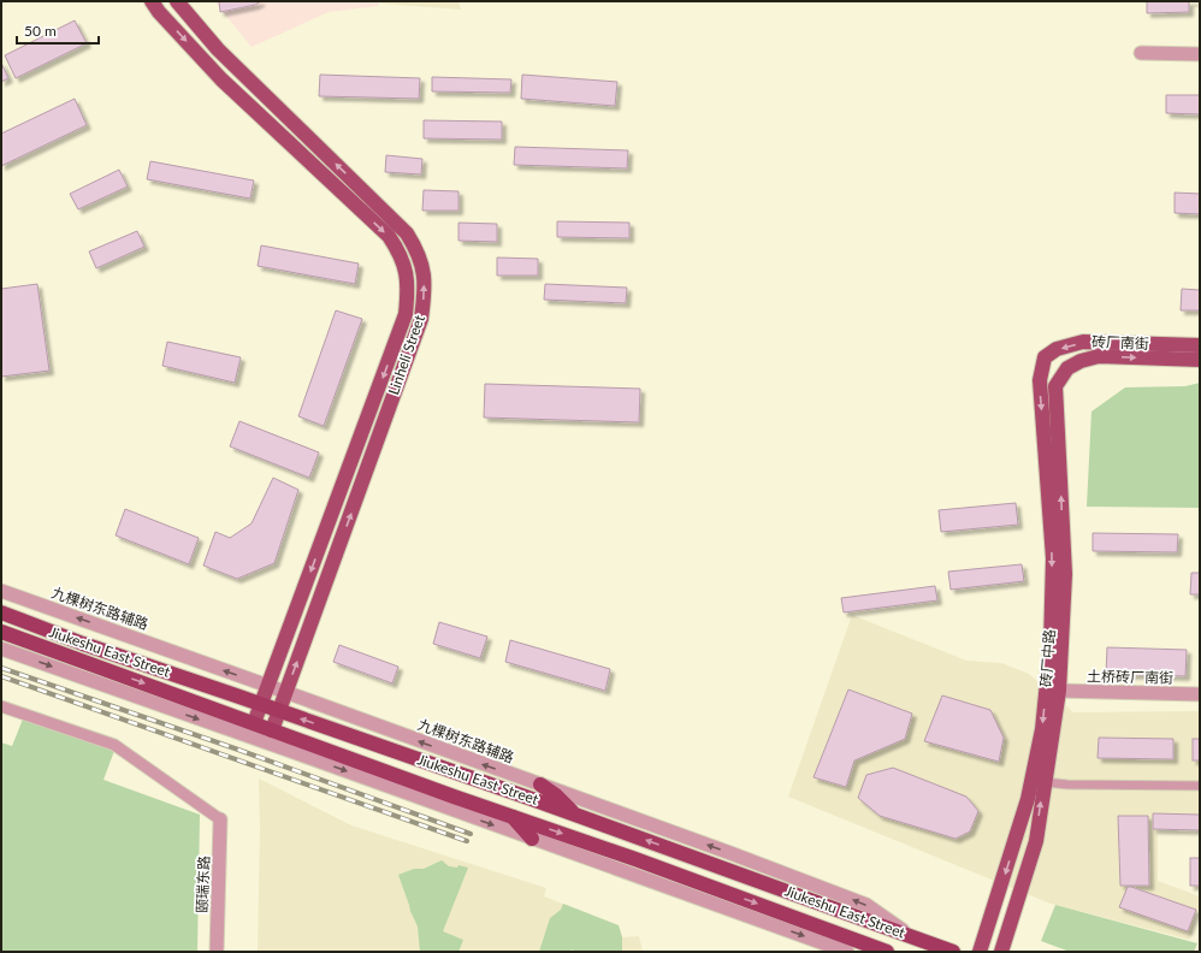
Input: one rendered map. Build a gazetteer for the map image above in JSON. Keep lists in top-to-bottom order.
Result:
{
  "streets": {
    "highway": ["Jiukeshu East Street"],
    "main road": ["砖厂南街", "Linheli Street", "砖厂中路"],
    "street": ["九棵树东路辅路", "土桥砖厂南街", "颐瑞东路"]
  },
  "crossings": [
    ["砖厂南街", "砖厂中路"],
    ["Linheli Street", "九棵树东路辅路"],
    ["Linheli Street", "Jiukeshu East Street"],
    ["九棵树东路辅路", "Jiukeshu East Street"],
    ["砖厂中路", "土桥砖厂南街"]
  ],
  "scale_bar": "50 m"
}
